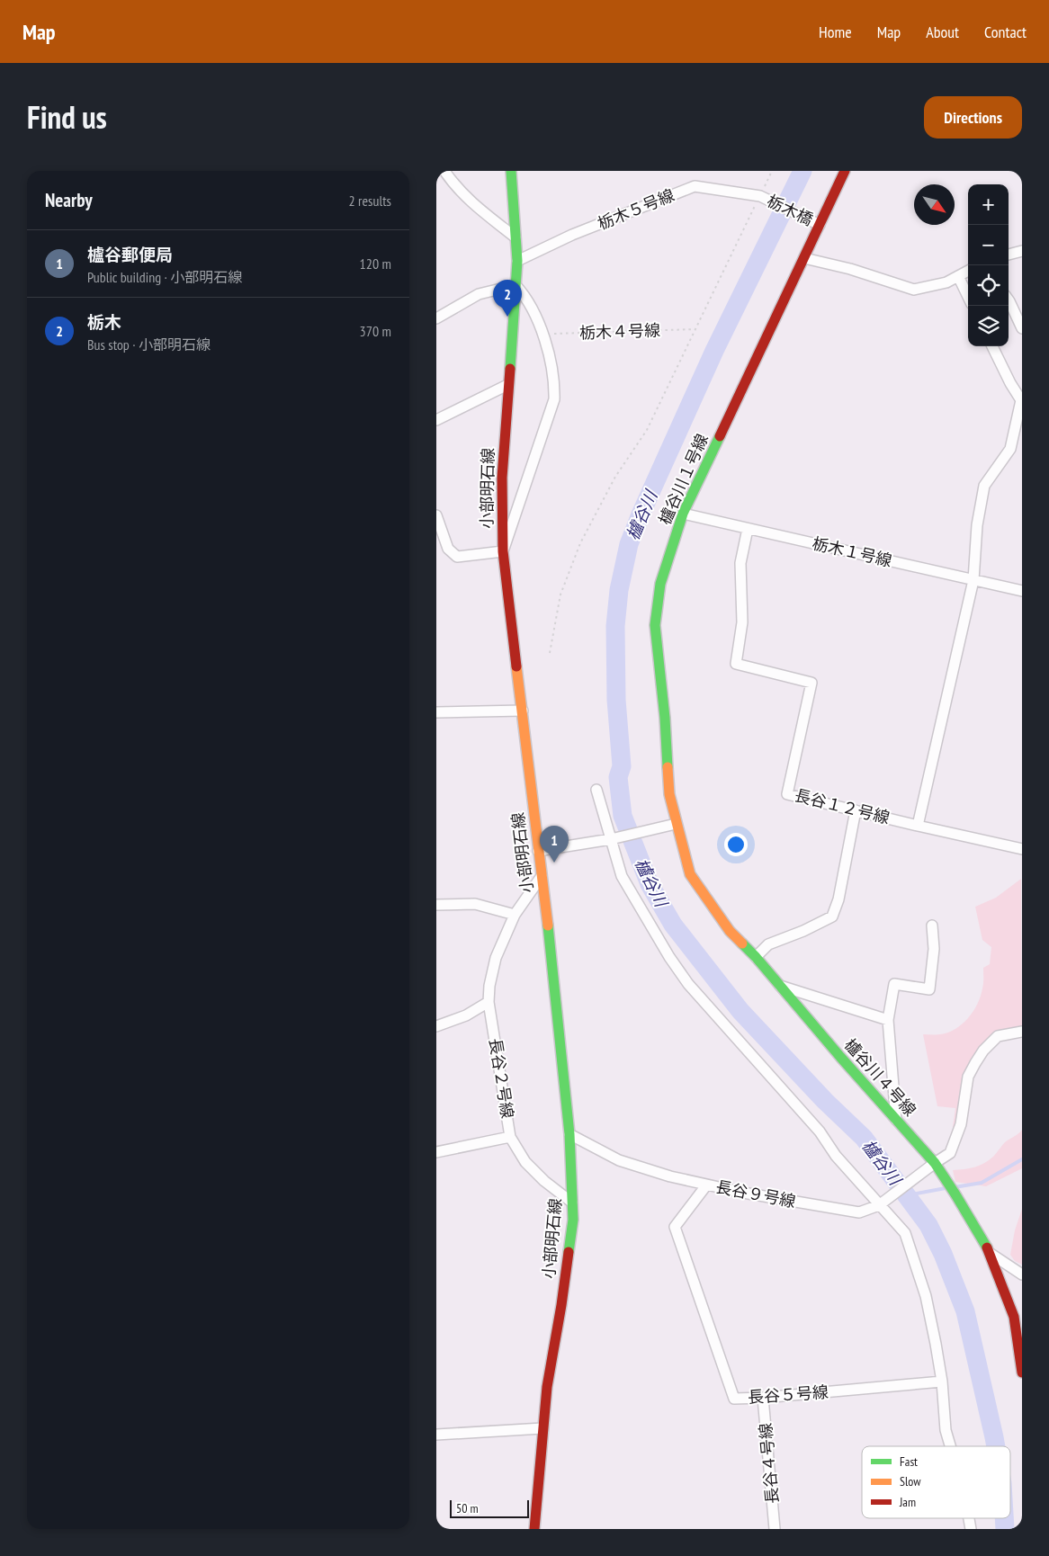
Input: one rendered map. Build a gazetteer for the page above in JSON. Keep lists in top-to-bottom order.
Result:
{
  "streets": {
    "main road": ["櫨谷川１号線", "小部明石線", "櫨谷川４号線"],
    "street": [
      "栃木５号線",
      "栃木橋",
      "栃木１号線",
      "長谷１２号線",
      "長谷２号線",
      "長谷９号線",
      "長谷５号線",
      "長谷４号線"
    ],
    "path": ["栃木４号線"]
  },
  "crossings": [
    ["栃木５号線", "栃木橋"],
    ["栃木５号線", "小部明石線"],
    ["栃木橋", "櫨谷川１号線"],
    ["櫨谷川１号線", "栃木１号線"],
    ["櫨谷川１号線", "櫨谷川４号線"],
    ["小部明石線", "長谷２号線"],
    ["小部明石線", "長谷９号線"],
    ["栃木１号線", "長谷１２号線"],
    ["櫨谷川４号線", "長谷９号線"],
    ["長谷９号線", "長谷５号線"],
    ["長谷５号線", "長谷４号線"]
  ],
  "water": ["櫨谷川"],
  "legend": ["Fast", "Slow", "Jam"],
  "scale_bar": "50 m",
  "north": "bottom right",
  "page": {
    "header": "Map",
    "nav": [
      "Home",
      "Map",
      "About",
      "Contact"
    ],
    "title": "Find us",
    "buttons": "Directions",
    "heading": ["Nearby", "2 results"],
    "map_buttons": ["+", "−"],
    "list": [
      {
        "mark": "1",
        "name": "櫨谷郵便局",
        "note": "Public building · 小部明石線",
        "value": "120 m"
      },
      {
        "mark": "2",
        "name": "栃木",
        "note": "Bus stop · 小部明石線",
        "value": "370 m"
      }
    ],
    "pins": ["2", "1"],
    "scale": "50 m"
  }
}
